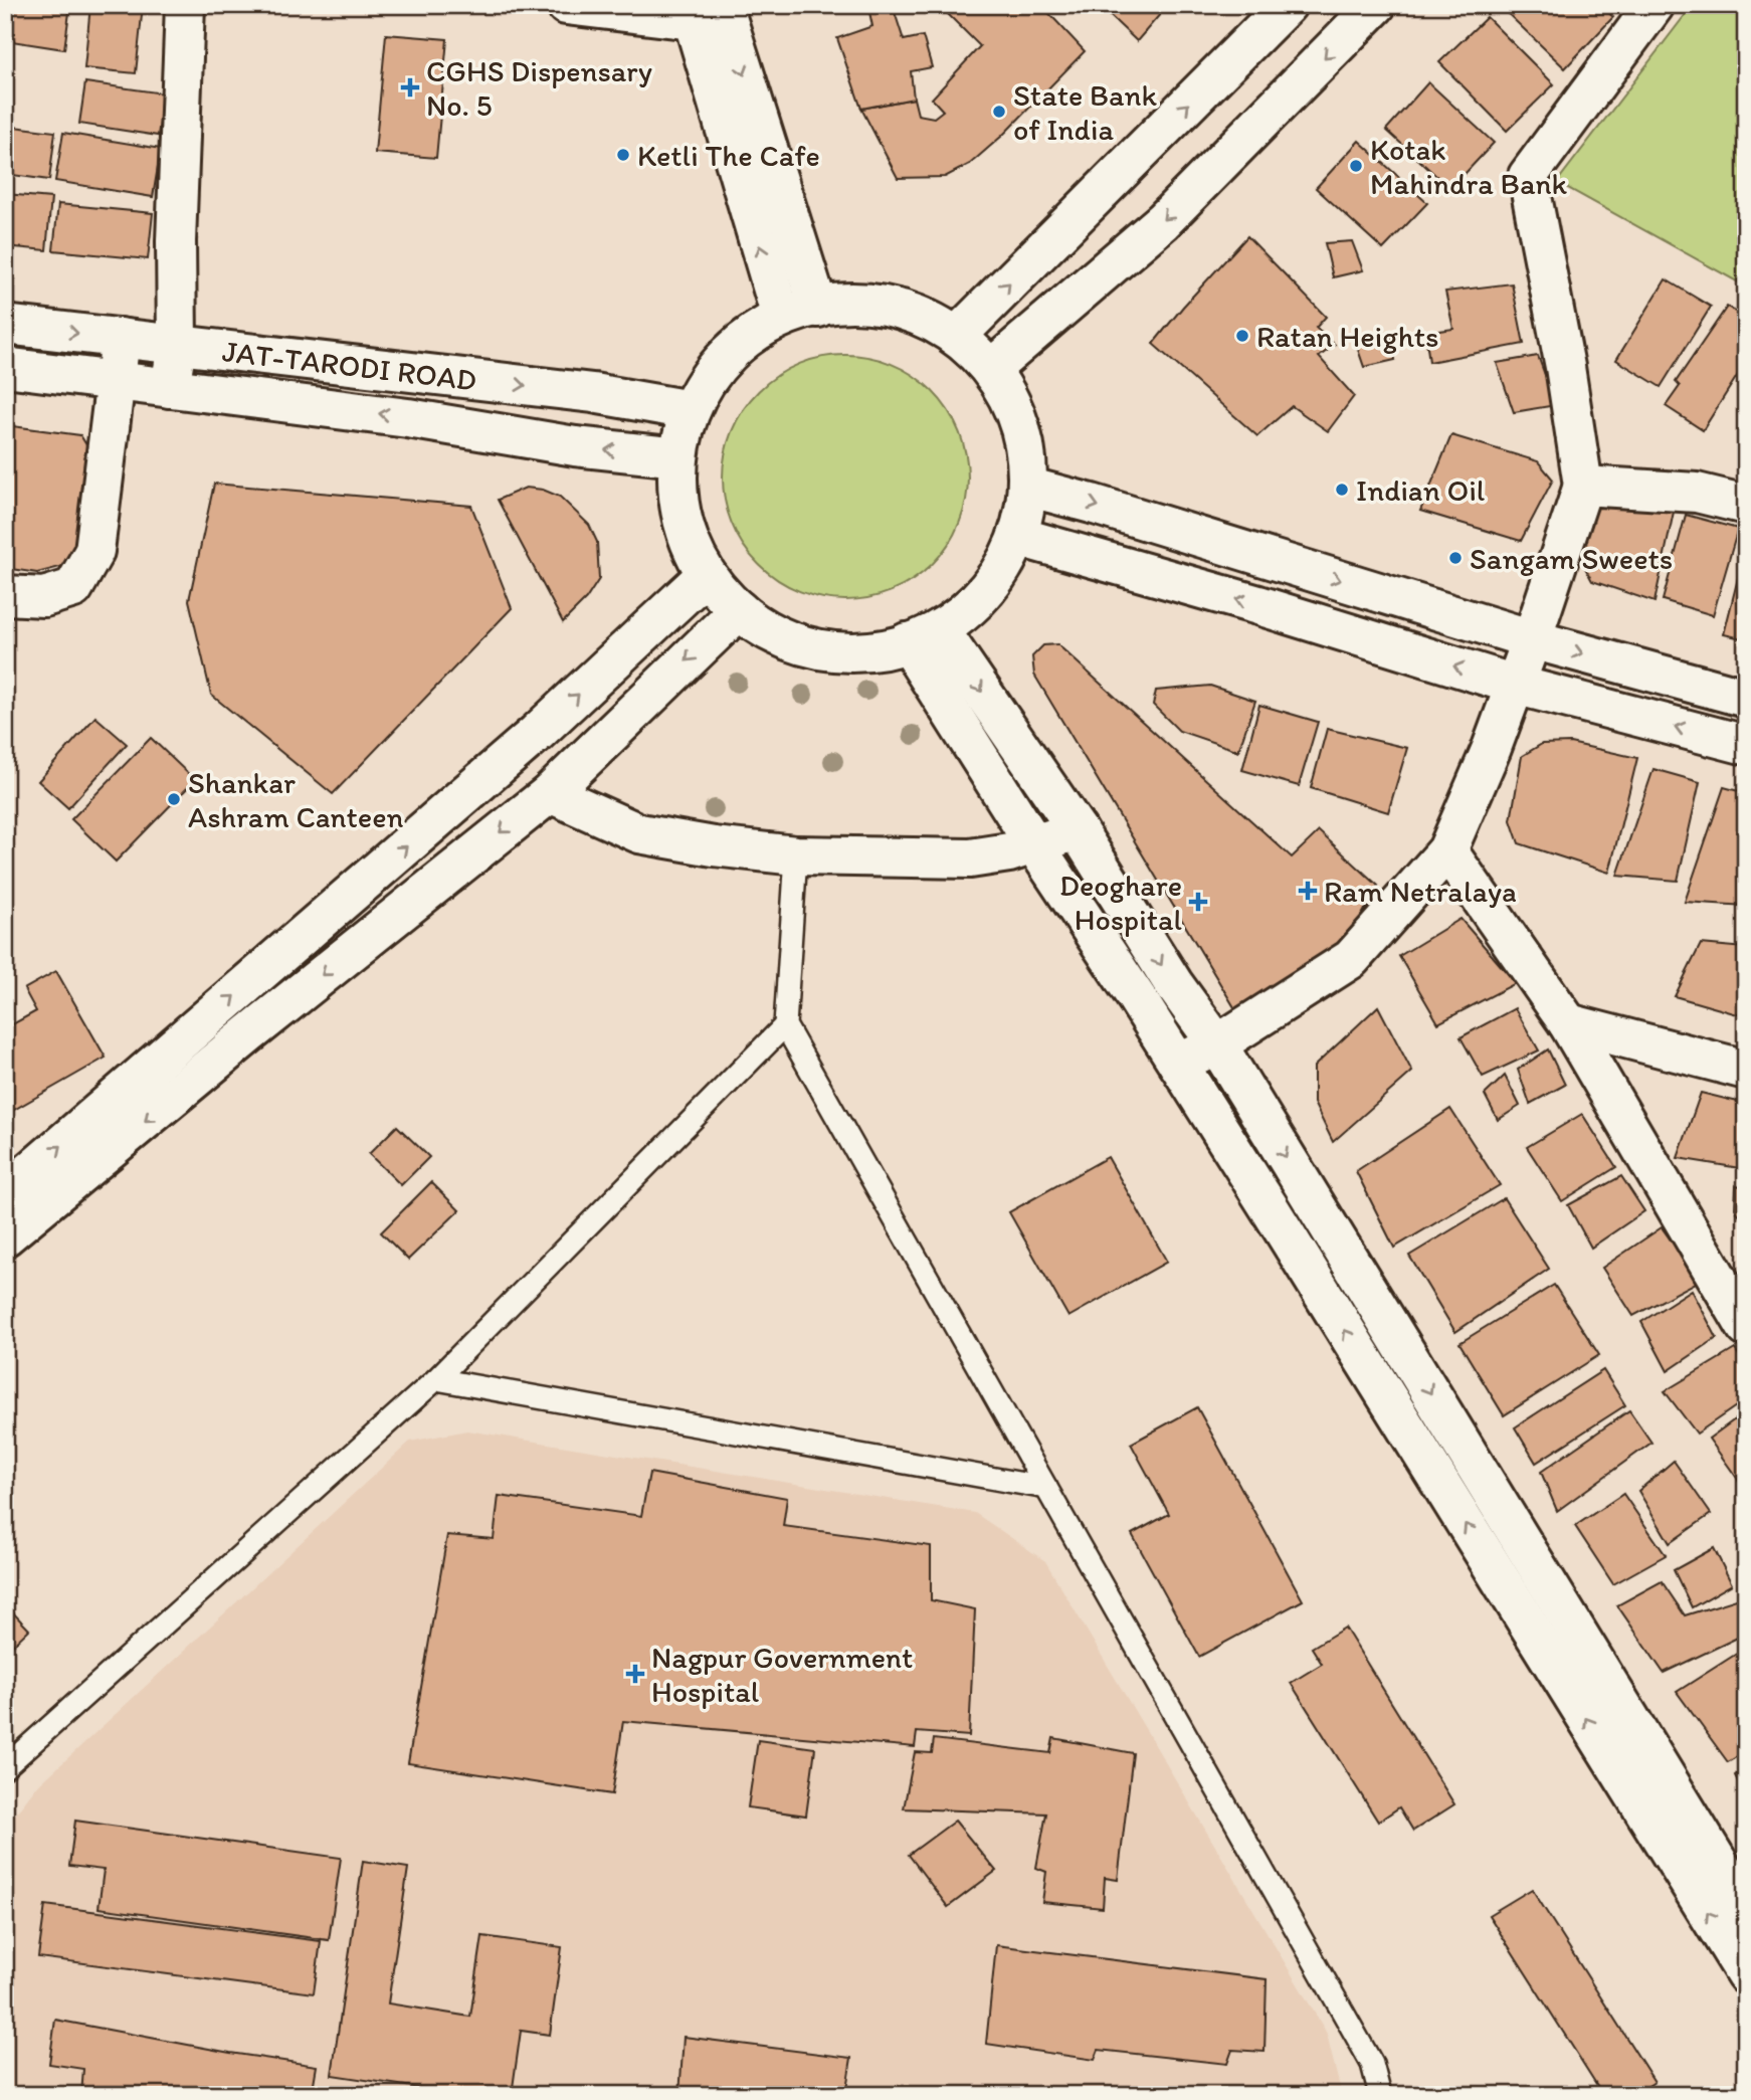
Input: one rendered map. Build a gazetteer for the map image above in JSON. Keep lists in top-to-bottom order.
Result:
{
  "streets": {
    "main road": ["JAT-TARODI ROAD"]
  },
  "places": {
    "health": [
      "CGHS Dispensary No. 5",
      "Ram Netralaya",
      "Deoghare Hospital",
      "Nagpur Government Hospital"
    ],
    "other": [
      "State Bank of India",
      "Ketli The Cafe",
      "Kotak Mahindra Bank",
      "Ratan Heights",
      "Indian Oil",
      "Sangam Sweets",
      "Shankar Ashram Canteen"
    ]
  }
}
